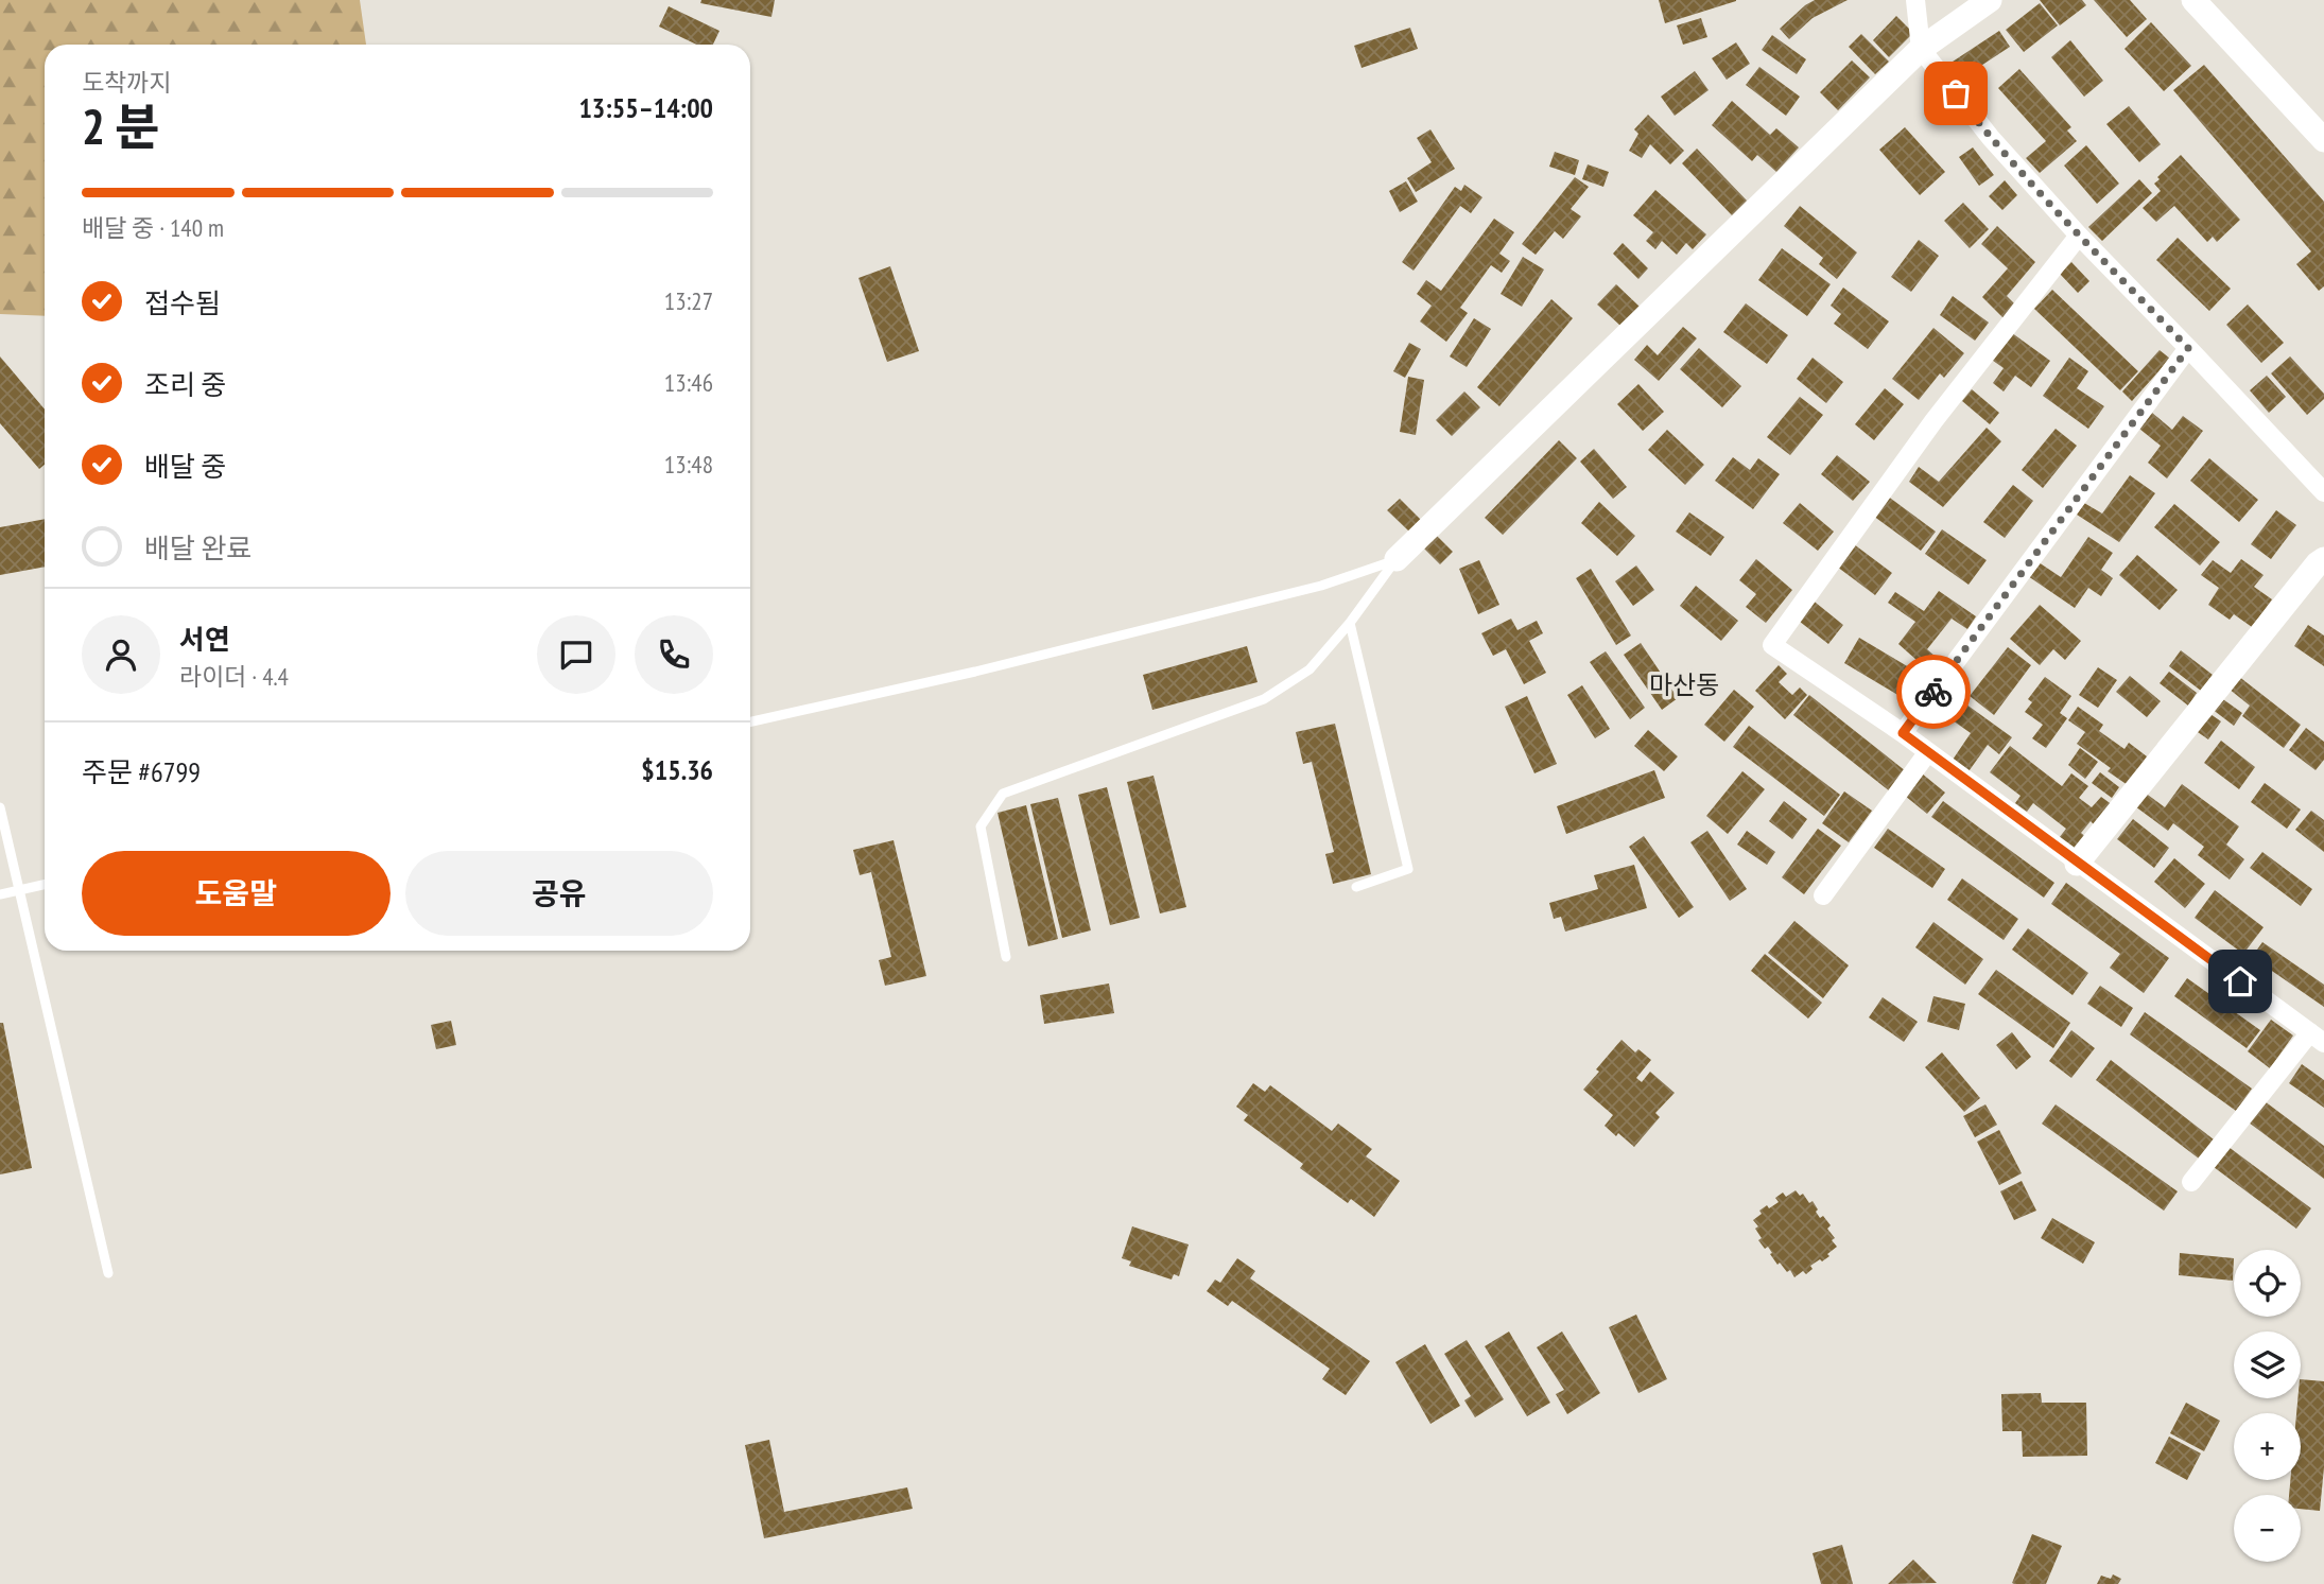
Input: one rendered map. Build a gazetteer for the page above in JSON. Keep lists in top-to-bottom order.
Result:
{
  "districts": ["마산동"],
  "page": {
    "heading": ["2 분", "도착까지", "13:55–14:00"],
    "panel": [
      "서연",
      "라이더 · 4.4",
      "주문 #6799",
      "$15.36"
    ],
    "bar": "배달 중 · 140 m",
    "list": [
      ["접수됨", "13:27"],
      ["조리 중", "13:46"],
      ["배달 중", "13:48"],
      "배달 완료"
    ],
    "buttons": ["도움말", "공유"],
    "map_buttons": ["+", "−"]
  }
}
